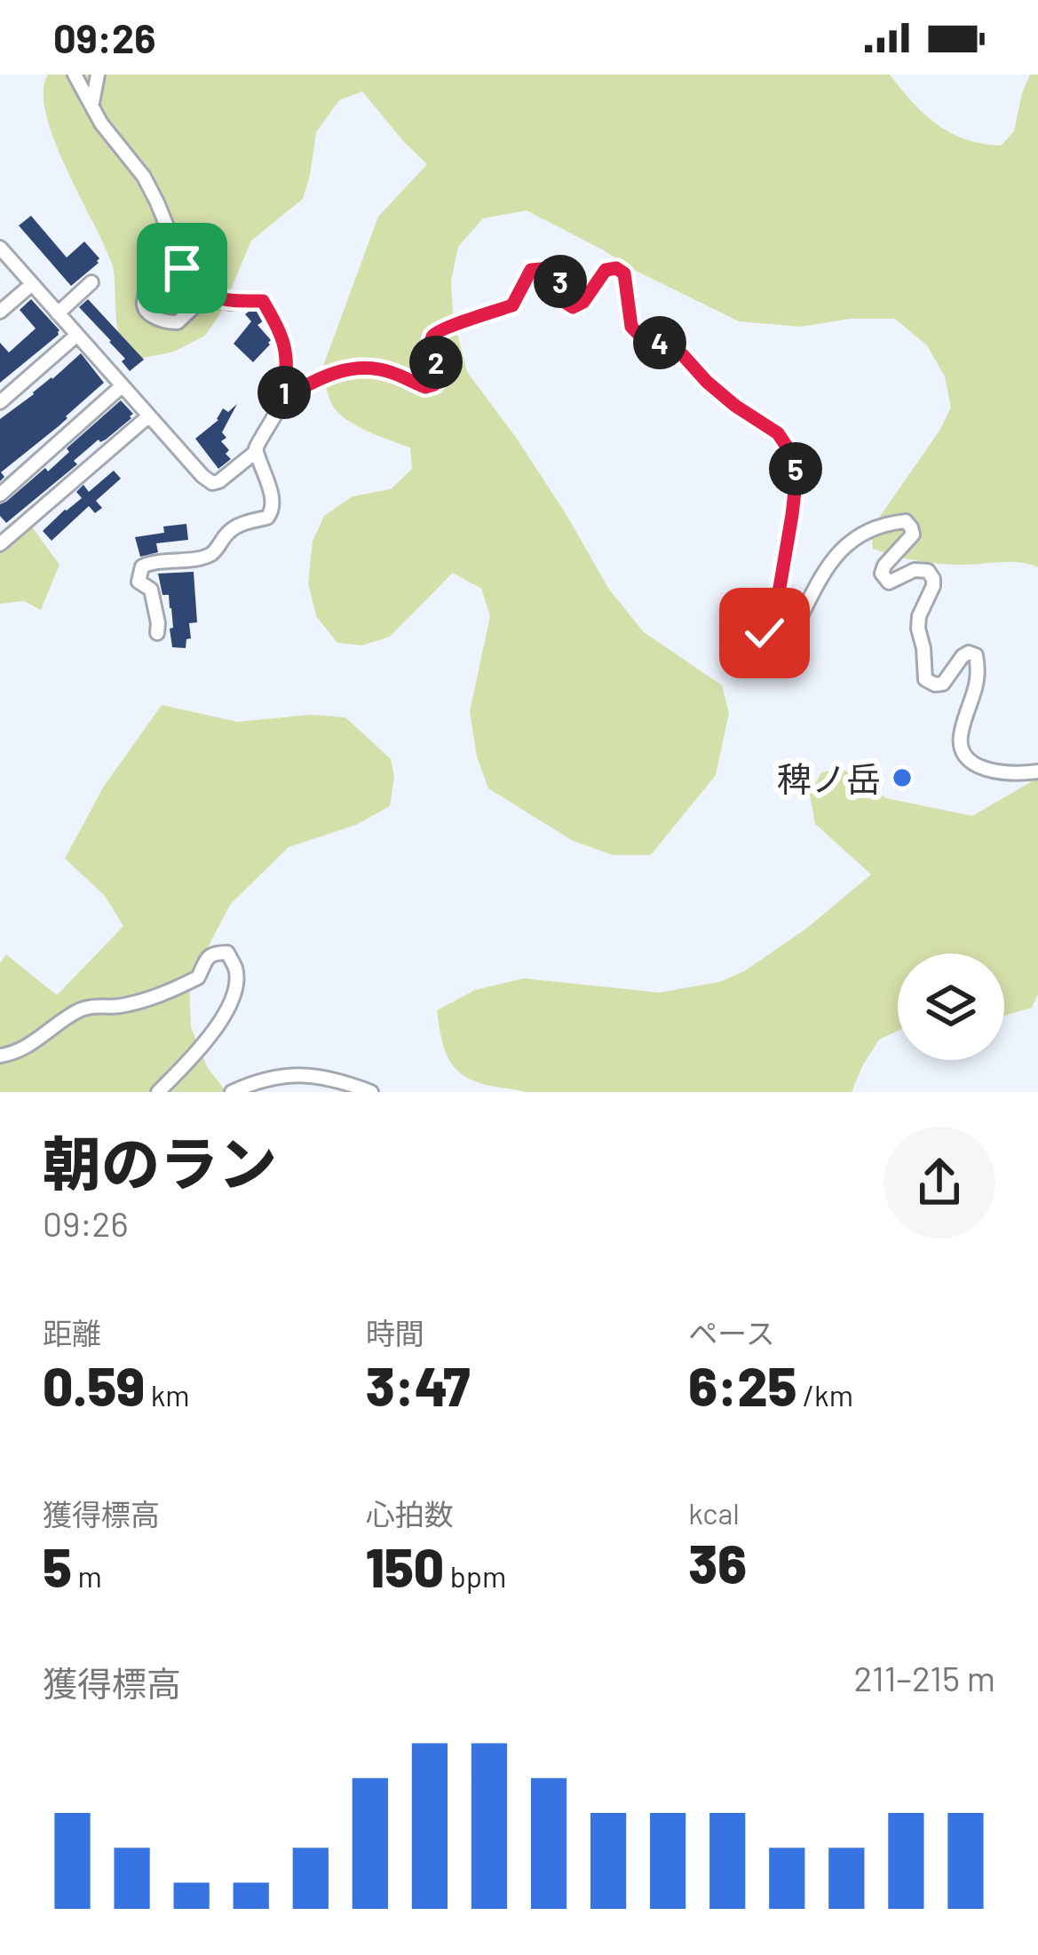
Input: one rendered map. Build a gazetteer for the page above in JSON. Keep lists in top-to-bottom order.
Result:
{
  "places": ["稗ノ岳"],
  "page": {
    "status": "09:26",
    "pins": [
      "3",
      "4",
      "2",
      "1",
      "5"
    ],
    "heading": ["朝のラン", "09:26"],
    "stats": [
      ["距離", "0.59 km"],
      ["時間", "3:47"],
      ["ペース", "6:25 /km"],
      ["獲得標高", "5 m"],
      ["心拍数", "150 bpm"],
      ["kcal", "36"]
    ],
    "chart": ["獲得標高", "211–215 m"]
  }
}
